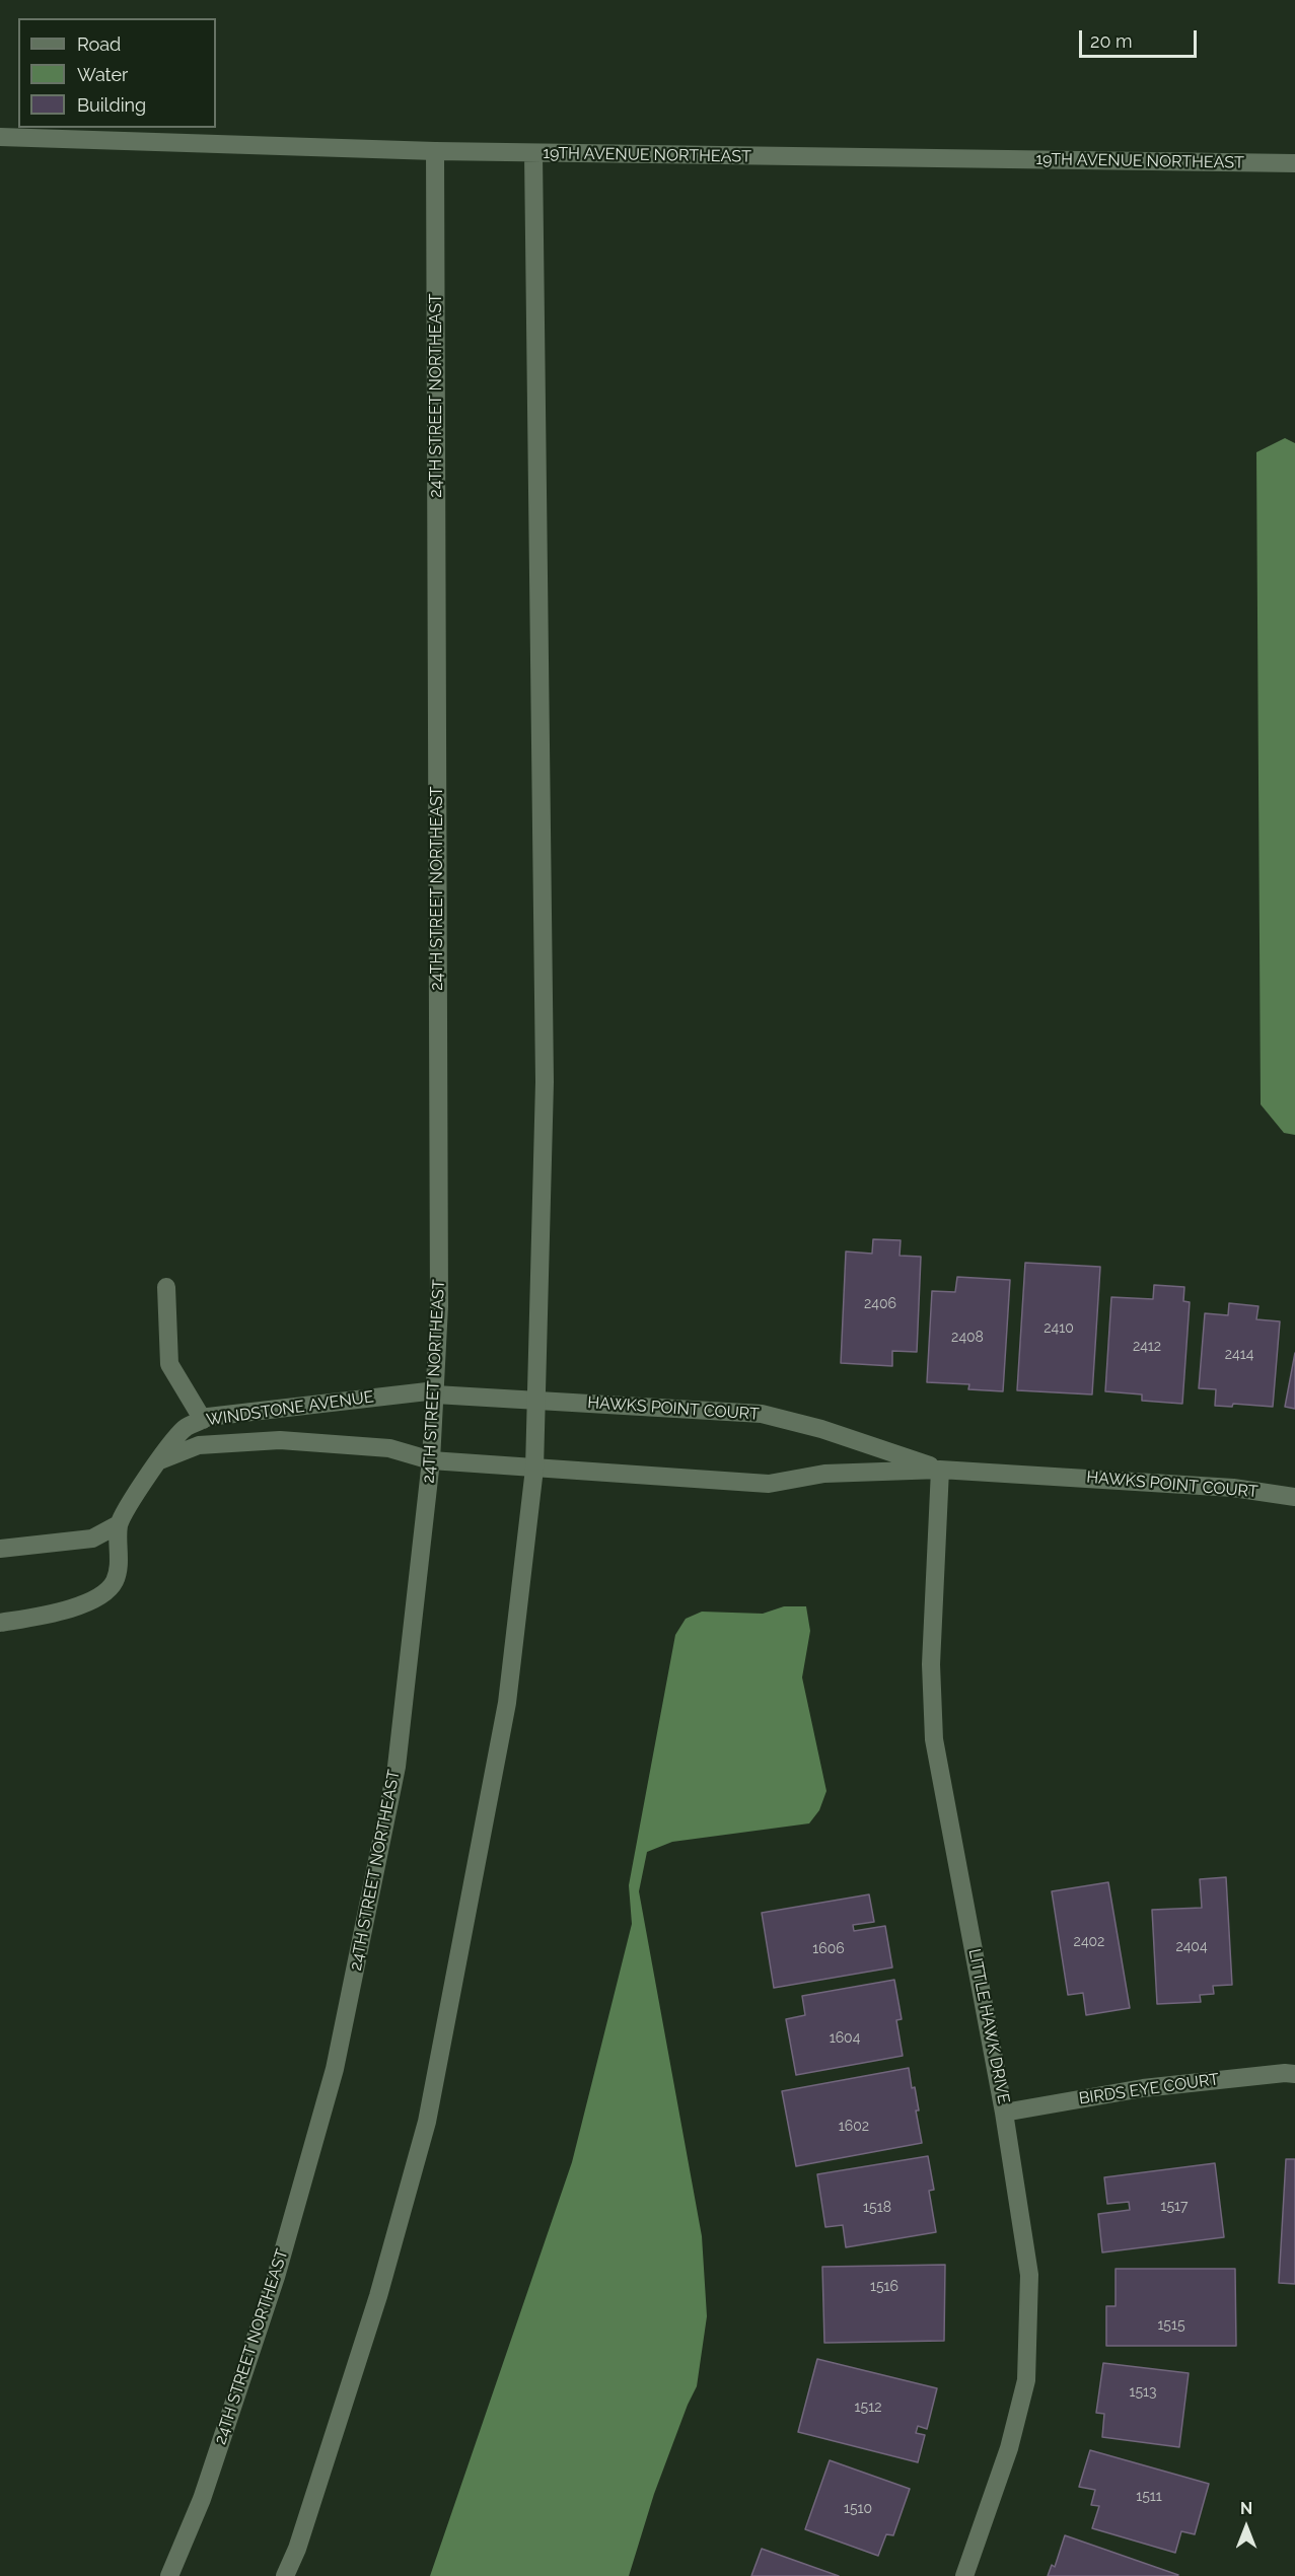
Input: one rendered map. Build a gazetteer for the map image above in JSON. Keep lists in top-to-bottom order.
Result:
{
  "streets": {
    "street": [
      "19TH AVENUE NORTHEAST",
      "24TH STREET NORTHEAST",
      "WINDSTONE AVENUE",
      "HAWKS POINT COURT",
      "LITTLE HAWK DRIVE",
      "BIRDS EYE COURT"
    ]
  },
  "crossings": [
    ["19TH AVENUE NORTHEAST", "24TH STREET NORTHEAST"],
    ["24TH STREET NORTHEAST", "WINDSTONE AVENUE"],
    ["24TH STREET NORTHEAST", "HAWKS POINT COURT"],
    ["WINDSTONE AVENUE", "HAWKS POINT COURT"],
    ["HAWKS POINT COURT", "LITTLE HAWK DRIVE"],
    ["LITTLE HAWK DRIVE", "BIRDS EYE COURT"]
  ],
  "house_numbers": [
    "2406",
    "2410",
    "2408",
    "2412",
    "2414",
    "2402",
    "2404",
    "1606",
    "1604",
    "1602",
    "1517",
    "1518",
    "1516",
    "1515",
    "1513",
    "1512",
    "1511",
    "1510"
  ],
  "legend": ["Road", "Water", "Building"],
  "scale_bar": "20 m",
  "north": "top"
}
